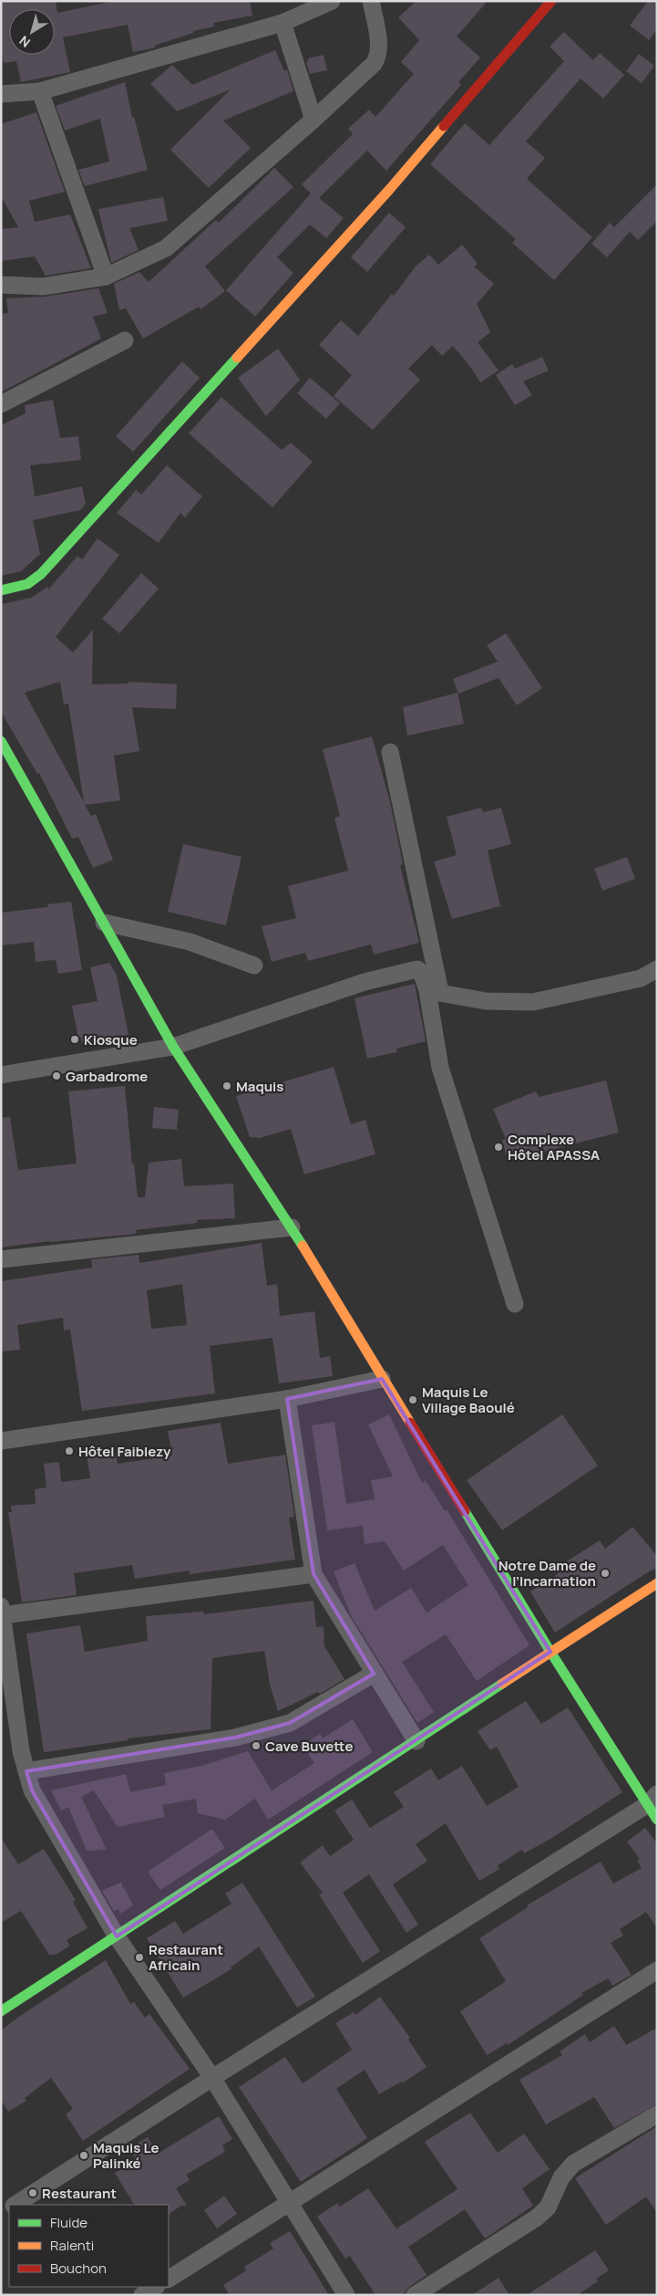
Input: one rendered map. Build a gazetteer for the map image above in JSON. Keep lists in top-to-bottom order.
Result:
{
  "places": [
    "Kiosque",
    "Garbadrome",
    "Maquis",
    "Complexe Hôtel APASSA",
    "Maquis Le Village Baoulé",
    "Hôtel Faiblezy",
    "Notre Dame de l’Incarnation",
    "Cave Buvette",
    "Restaurant Africain",
    "Maquis Le Palinké",
    "Restaurant"
  ],
  "legend": ["Fluide", "Ralenti", "Bouchon"],
  "north": "bottom left"
}
